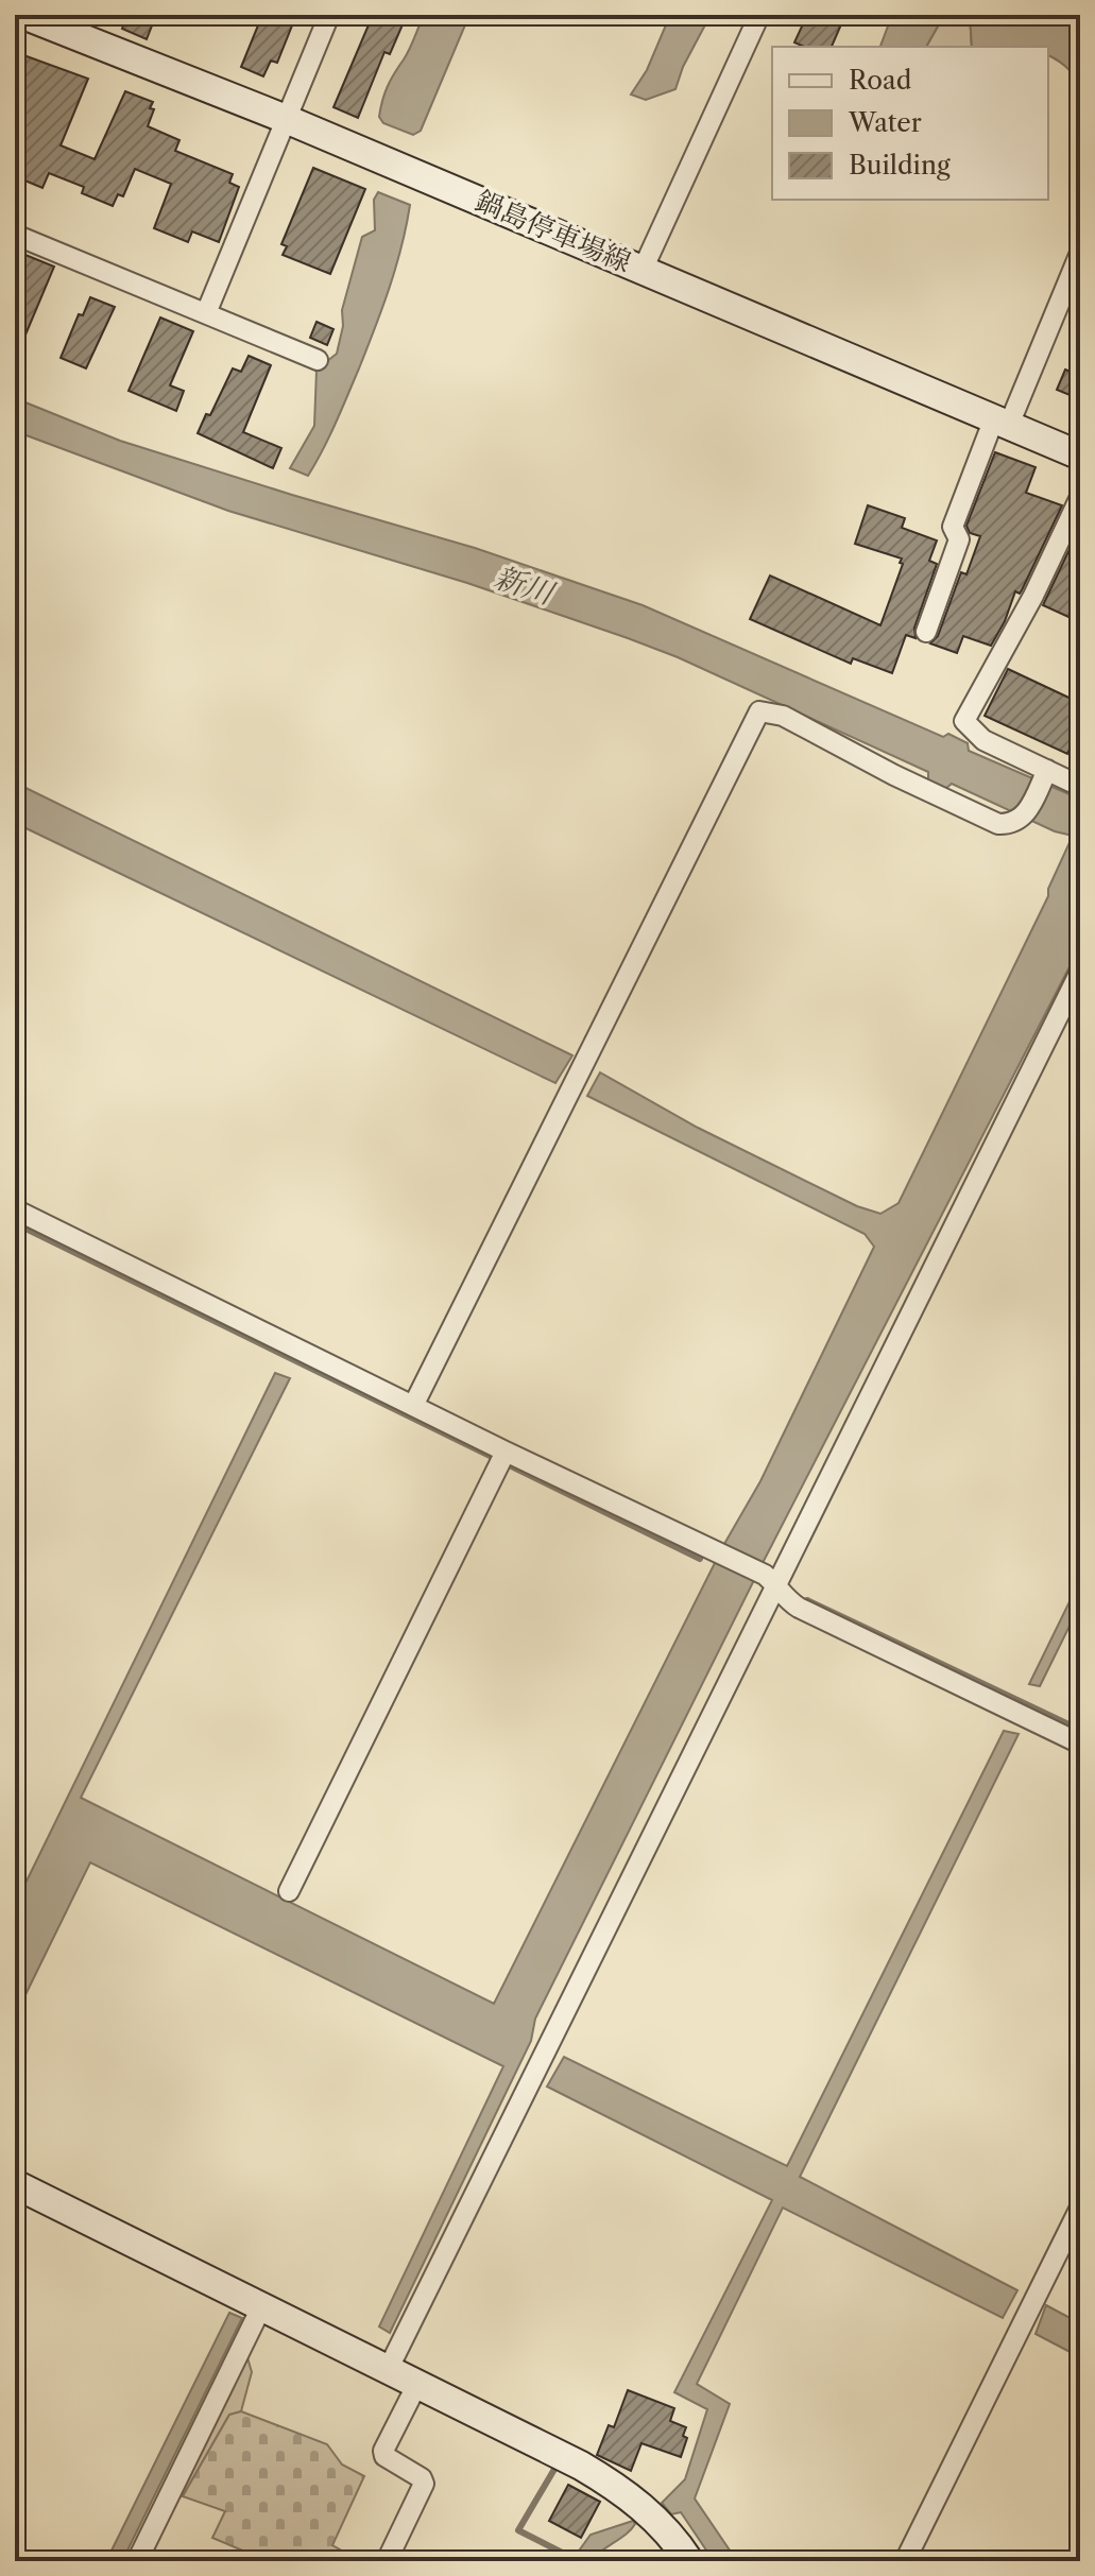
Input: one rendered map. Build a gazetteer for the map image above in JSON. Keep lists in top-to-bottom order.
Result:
{
  "streets": {
    "main road": ["鍋島停車場線"]
  },
  "water": ["新川"],
  "legend": ["Road", "Water", "Building"]
}
